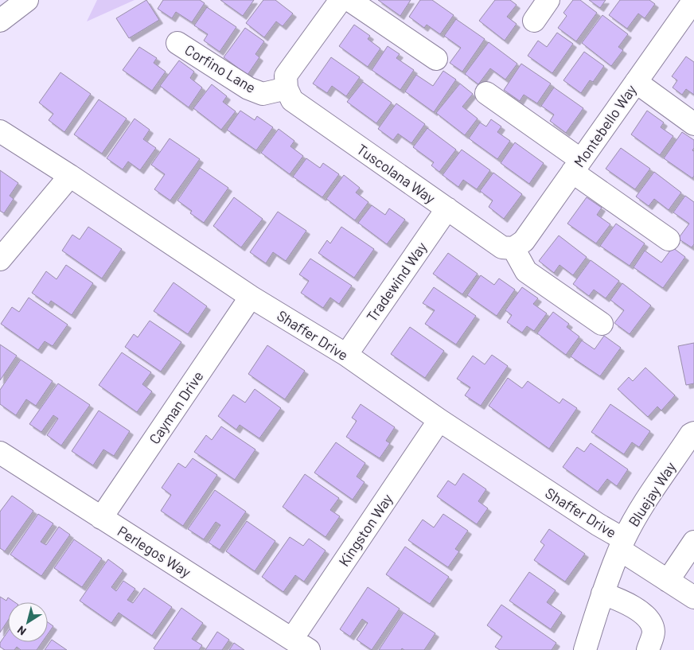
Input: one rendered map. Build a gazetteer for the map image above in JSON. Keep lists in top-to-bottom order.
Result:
{
  "streets": {
    "street": [
      "Corfino Lane",
      "Montebello Way",
      "Tuscolana Way",
      "Tradewind Way",
      "Shaffer Drive",
      "Cayman Drive",
      "Bluejay Way",
      "Kingston Way",
      "Perlegos Way"
    ]
  },
  "crossings": [
    ["Corfino Lane", "Tuscolana Way"],
    ["Montebello Way", "Tuscolana Way"],
    ["Tuscolana Way", "Tradewind Way"],
    ["Tradewind Way", "Shaffer Drive"],
    ["Shaffer Drive", "Cayman Drive"],
    ["Shaffer Drive", "Bluejay Way"],
    ["Shaffer Drive", "Kingston Way"],
    ["Cayman Drive", "Perlegos Way"],
    ["Kingston Way", "Perlegos Way"]
  ],
  "north": "bottom left"
}
